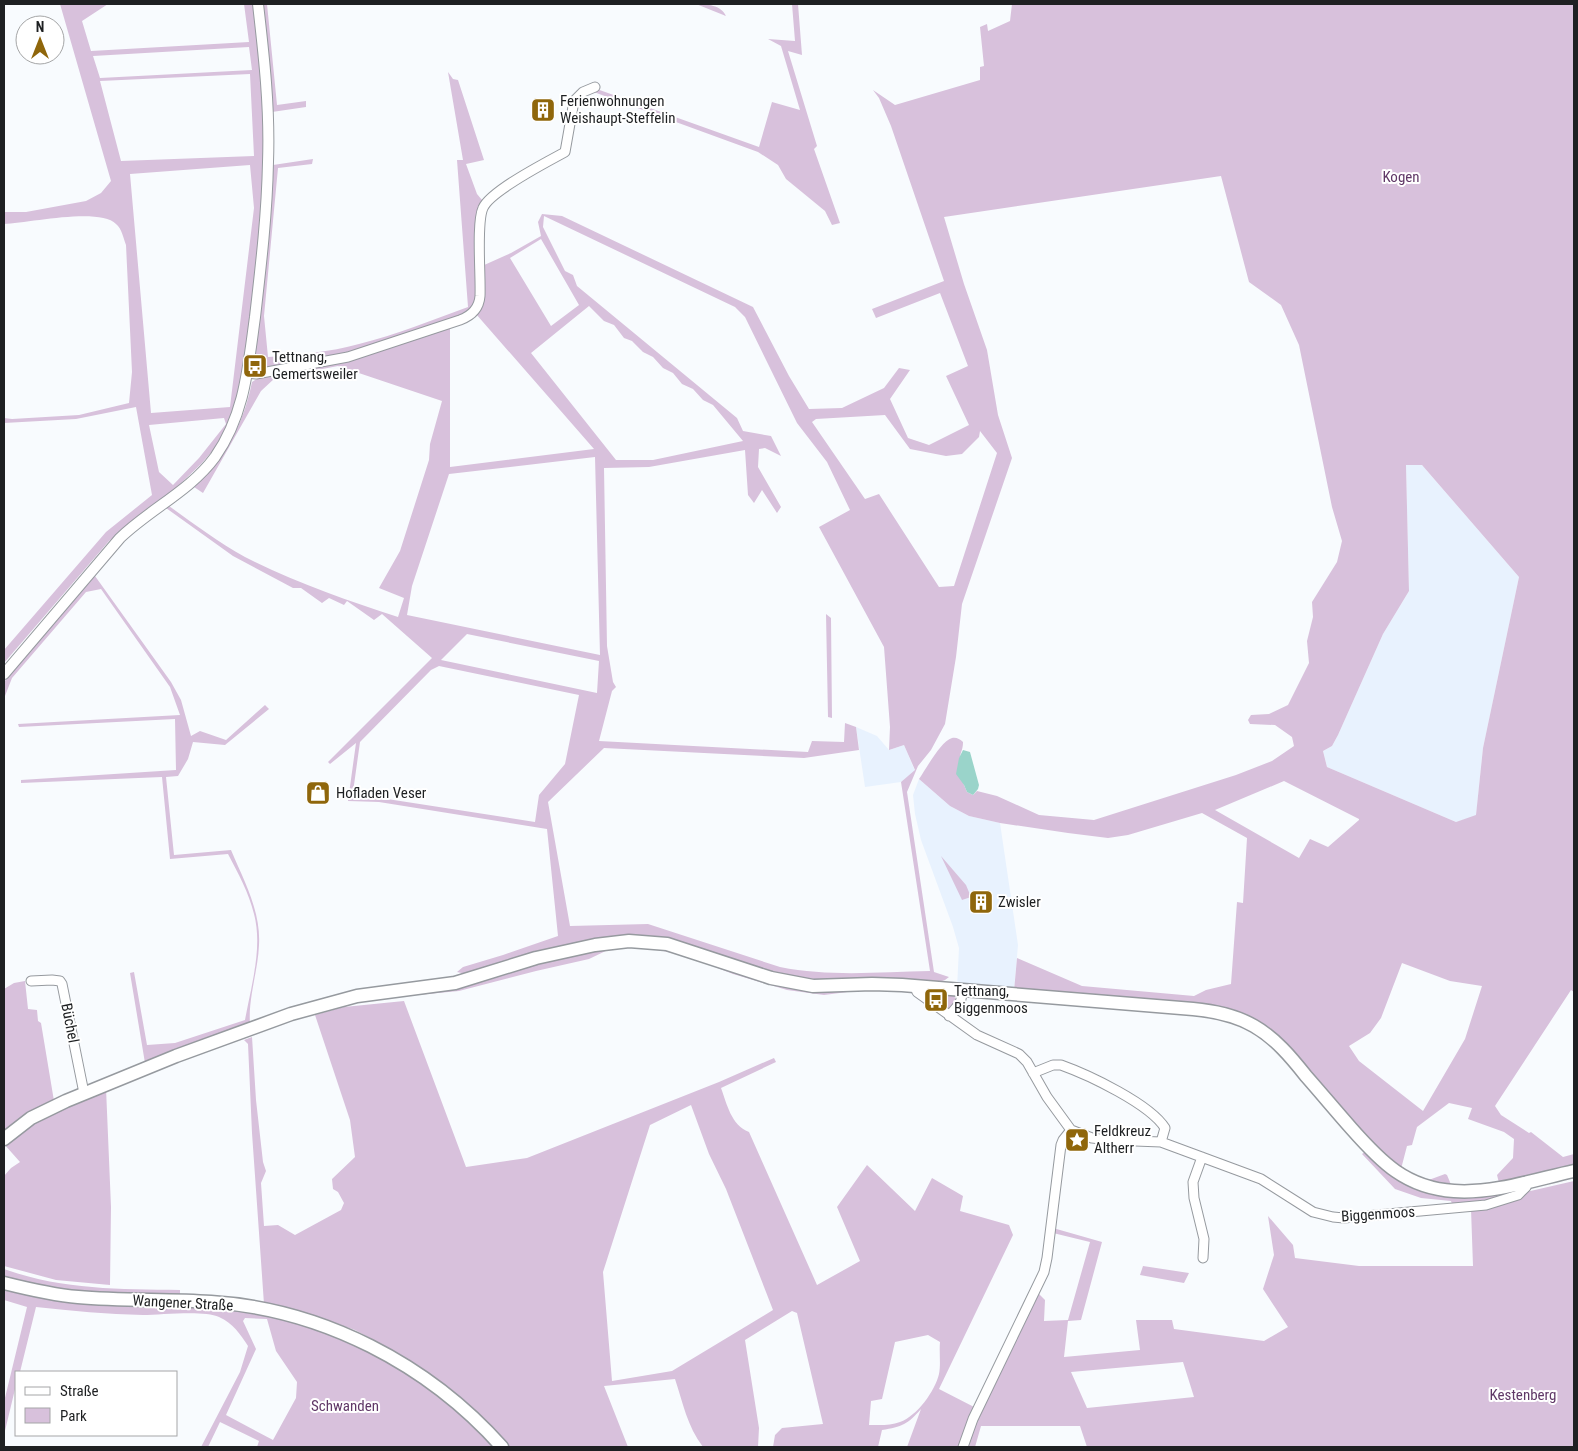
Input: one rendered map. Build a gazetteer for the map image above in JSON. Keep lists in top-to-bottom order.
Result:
{
  "streets": {
    "main road": ["Wangener Straße"],
    "street": ["Büchel", "Biggenmoos"]
  },
  "parks": ["Kogen", "Kestenberg", "Schwanden"],
  "places": {
    "building": ["Ferienwohnungen Weishaupt-Steffelin", "Zwisler"],
    "bus stop": ["Tettnang, Gemertsweiler", "Tettnang, Biggenmoos"],
    "shop": ["Hofladen Veser"],
    "place": ["Feldkreuz Altherr"]
  },
  "legend": ["Straße", "Park"],
  "north": "top"
}
